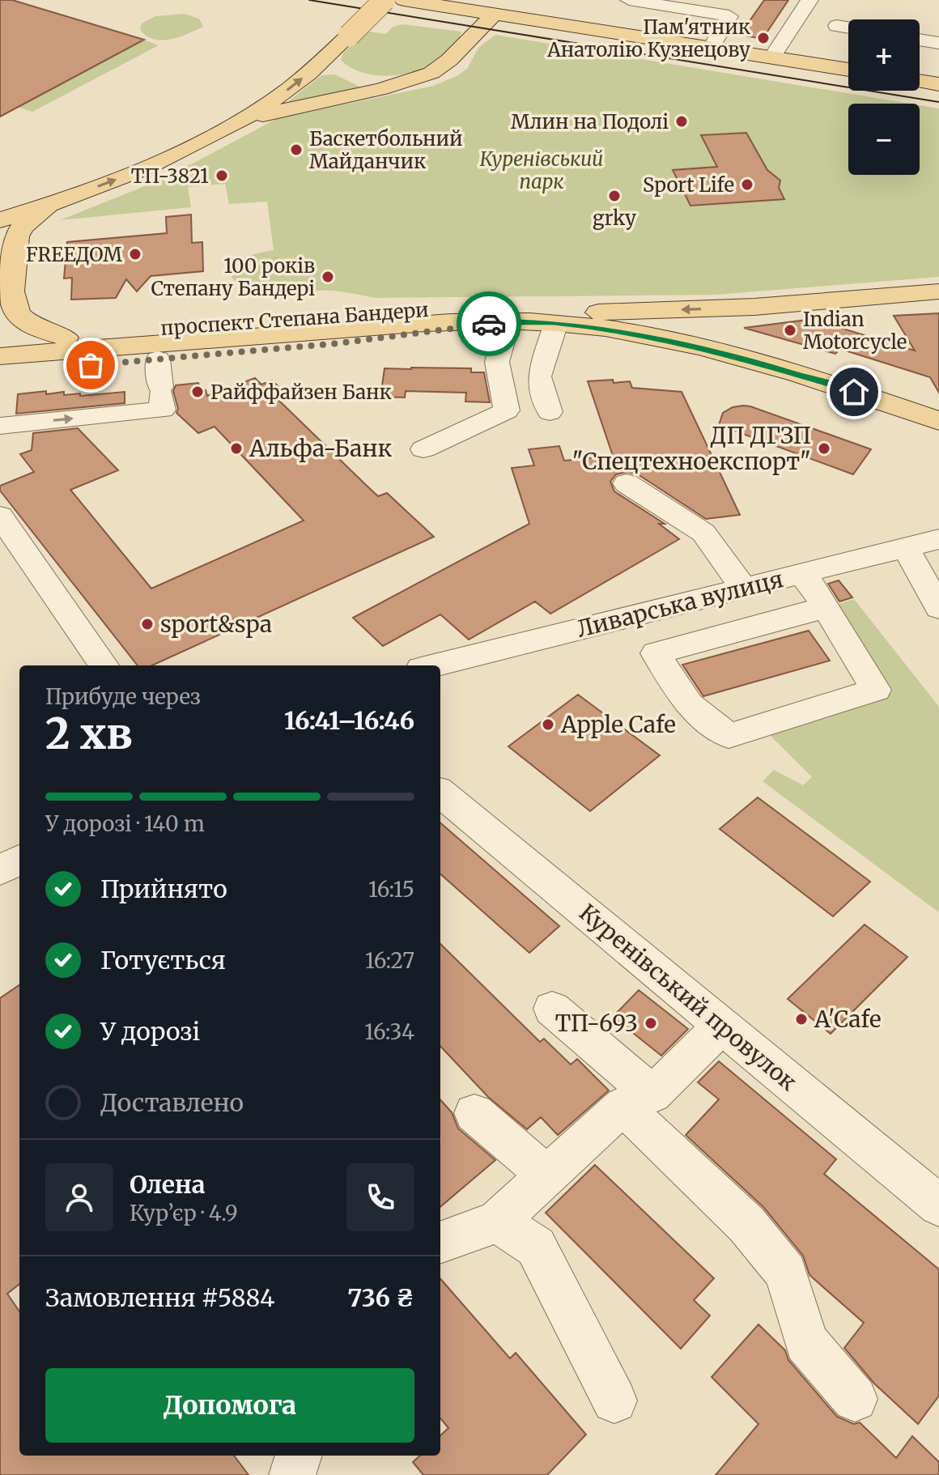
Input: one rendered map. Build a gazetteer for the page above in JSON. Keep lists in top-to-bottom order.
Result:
{
  "streets": {
    "main road": ["проспект Степана Бандери"],
    "street": ["Ливарська вулиця", "Куренівський провулок"]
  },
  "parks": ["Куренівський парк"],
  "places": [
    "Пам'ятник Анатолію Кузнецову",
    "Млин на Подолі",
    "Баскетбольний Майданчик",
    "ТП-3821",
    "Sport Life",
    "grky",
    "FREEДОМ",
    "100 років Степану Бандері",
    "Indian Motorcycle",
    "Райффайзен Банк",
    "Альфа-Банк",
    "ДП ДГЗП \"Спецтехноекспорт\"",
    "sport&spa",
    "Apple Cafe",
    "A'Cafe",
    "ТП-693"
  ],
  "page": {
    "map_buttons": ["+", "−"],
    "heading": ["2 хв", "Прибуде через", "16:41–16:46"],
    "panel": [
      "Олена",
      "Кур’єр · 4.9",
      "Замовлення #5884",
      "736 ₴"
    ],
    "bar": "У дорозі · 140 m",
    "list": [
      ["Прийнято", "16:15"],
      ["Готується", "16:27"],
      ["У дорозі", "16:34"],
      "Доставлено"
    ],
    "buttons": "Допомога"
  }
}
